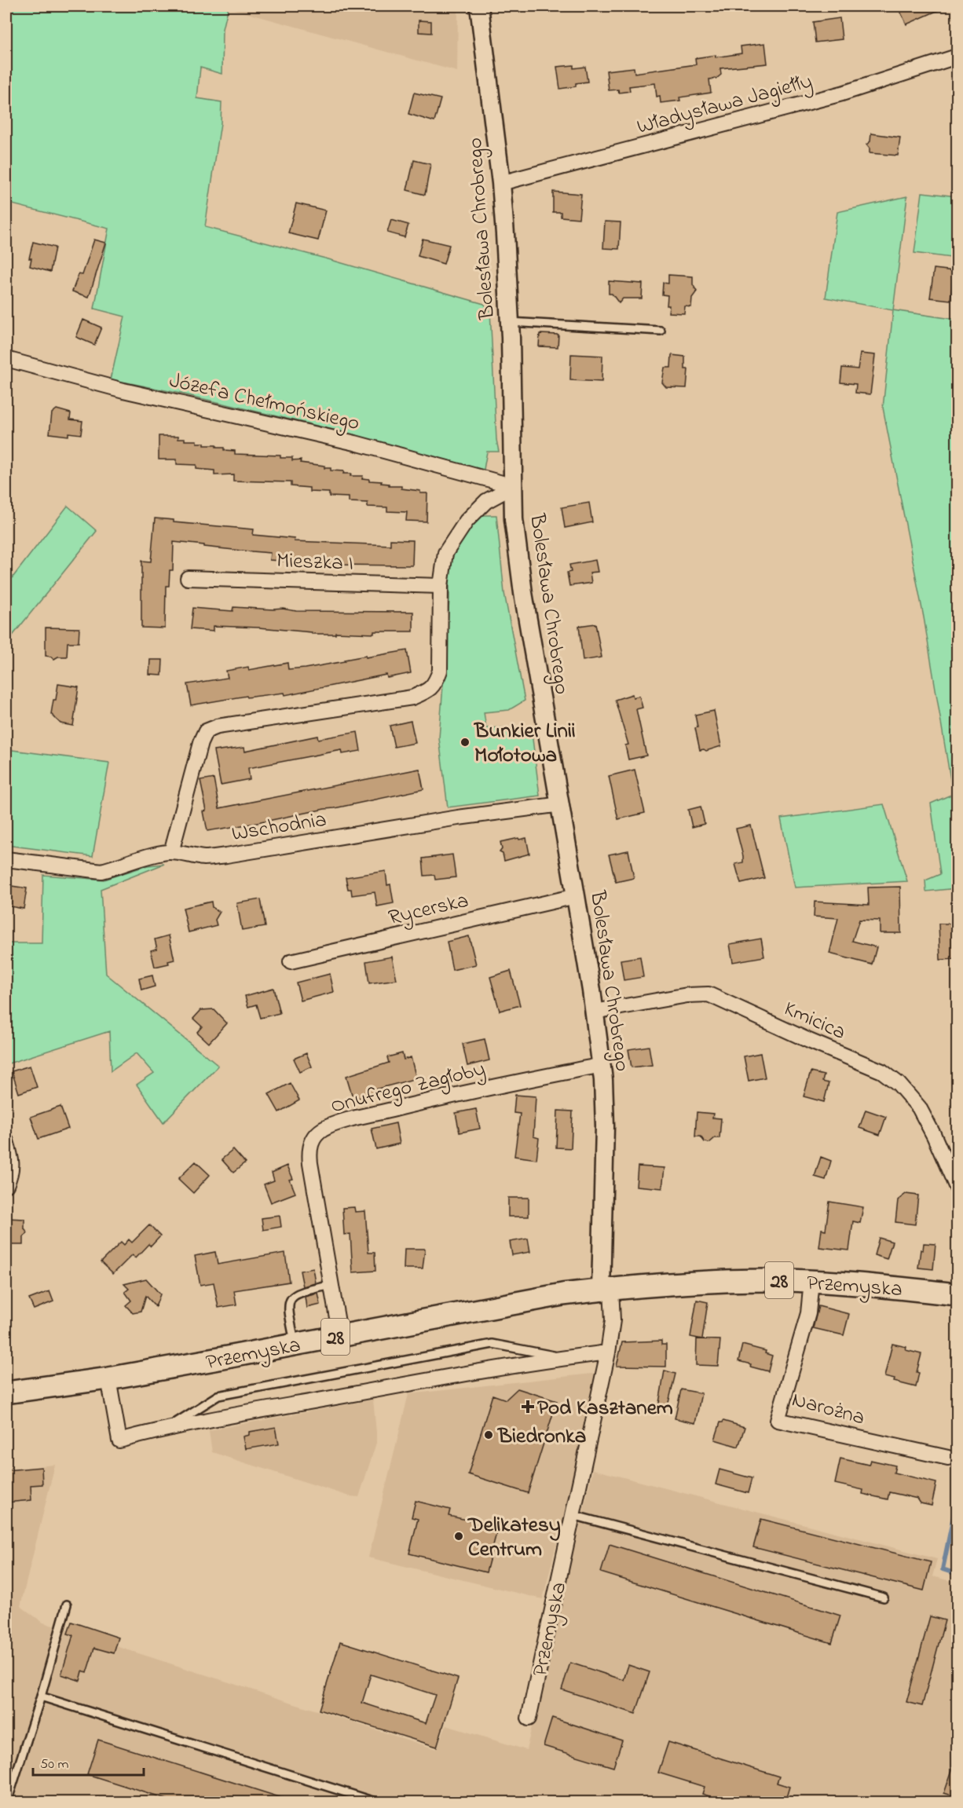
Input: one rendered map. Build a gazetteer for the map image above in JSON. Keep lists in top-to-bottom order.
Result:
{
  "streets": {
    "main road": ["28", "Przemyska"],
    "street": [
      "Władysława Jagiełły",
      "Bolesława Chrobrego",
      "Józefa Chełmońskiego",
      "Mieszka I",
      "Wschodnia",
      "Rycerska",
      "Kmicica",
      "Onufrego Zagłoby",
      "Narożna"
    ]
  },
  "crossings": [
    ["Władysława Jagiełły", "Bolesława Chrobrego"],
    ["Bolesława Chrobrego", "Józefa Chełmońskiego"],
    ["Bolesława Chrobrego", "Wschodnia"],
    ["Bolesława Chrobrego", "Rycerska"],
    ["Bolesława Chrobrego", "Kmicica"],
    ["Bolesława Chrobrego", "Onufrego Zagłoby"],
    ["Bolesława Chrobrego", "Przemyska"],
    ["Onufrego Zagłoby", "Przemyska"],
    ["Przemyska", "Narożna"]
  ],
  "places": {
    "other": ["Bunkier Linii Mołotowa", "Biedronka", "Delikatesy Centrum"],
    "health": ["Pod Kasztanem"]
  },
  "scale_bar": "50 m"
}
